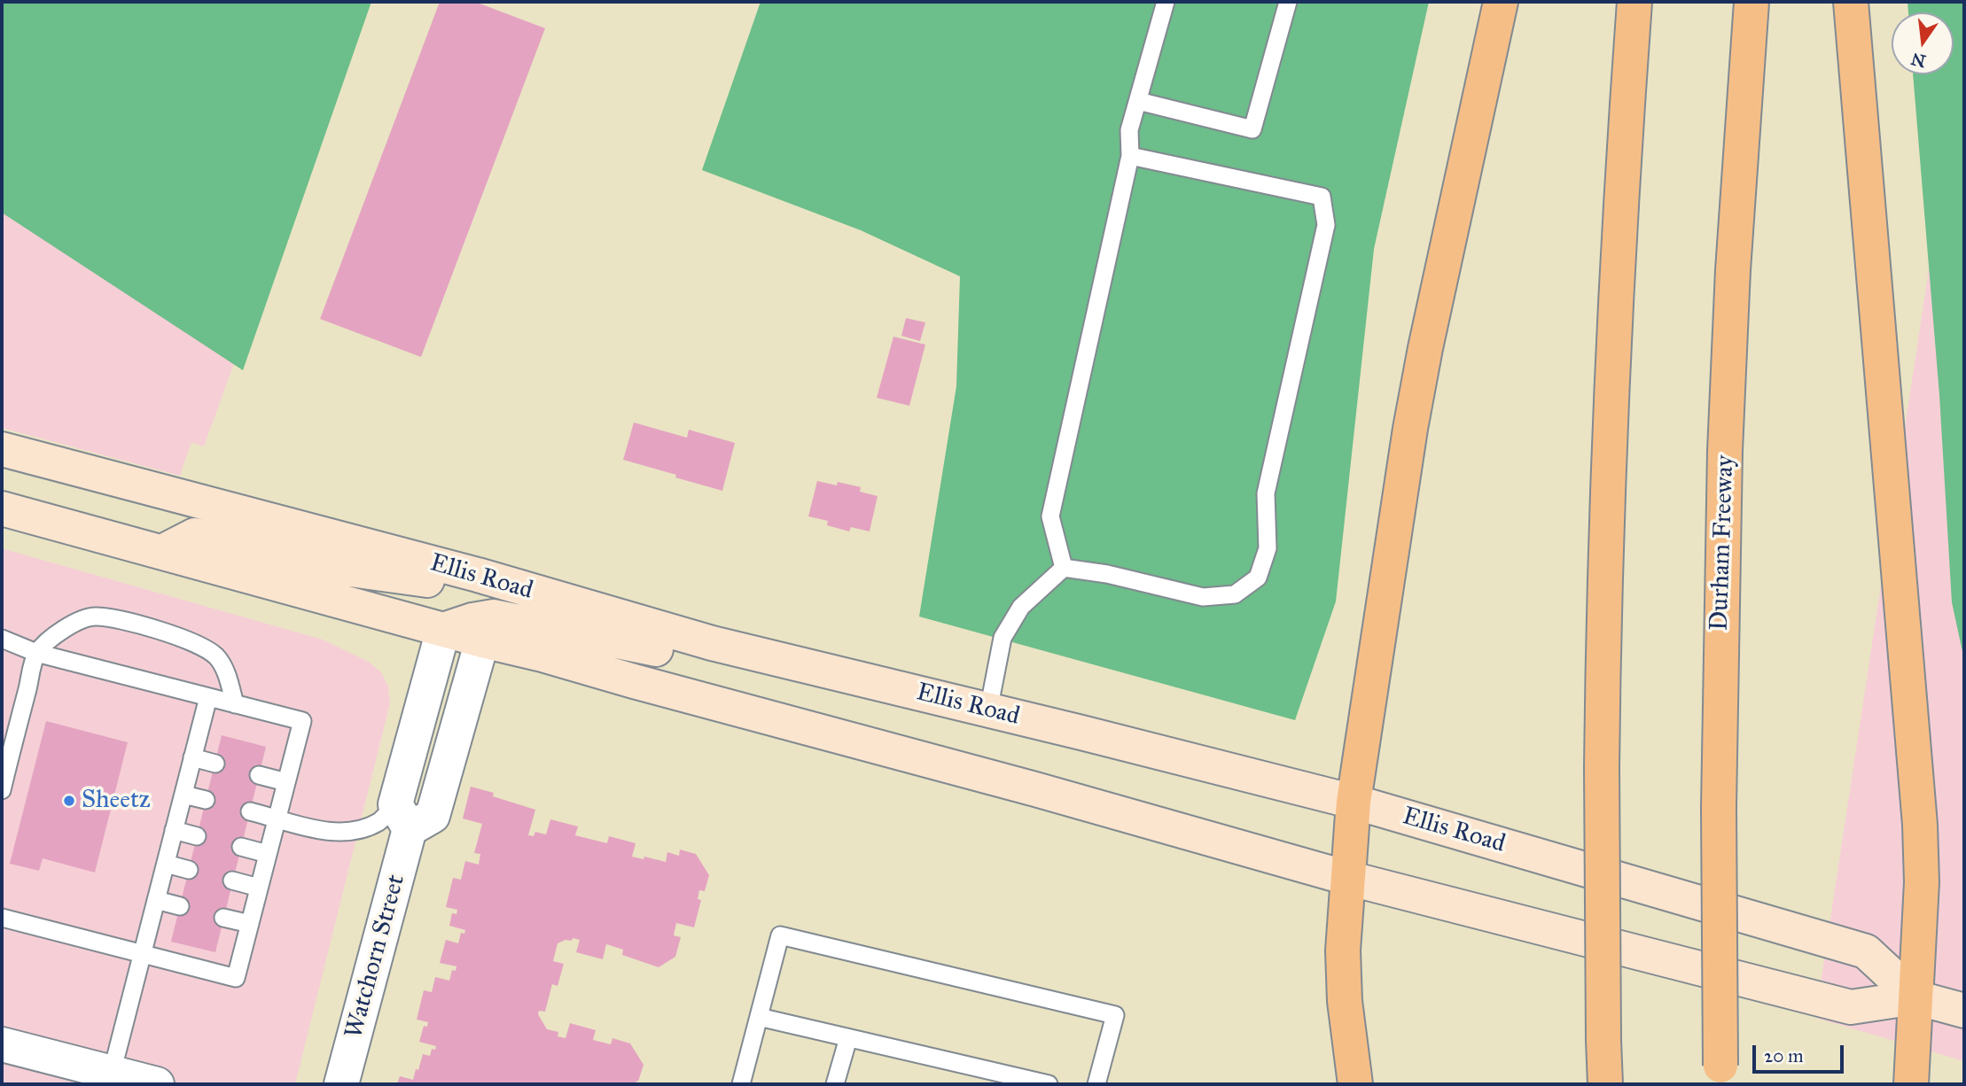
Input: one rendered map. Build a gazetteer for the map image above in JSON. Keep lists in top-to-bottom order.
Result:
{
  "streets": {
    "highway": ["Durham Freeway"],
    "main road": ["Ellis Road"],
    "street": ["Watchorn Street"]
  },
  "crossings": [
    ["Ellis Road", "Watchorn Street"]
  ],
  "places": ["Sheetz"],
  "scale_bar": "20 m",
  "north": "bottom"
}
